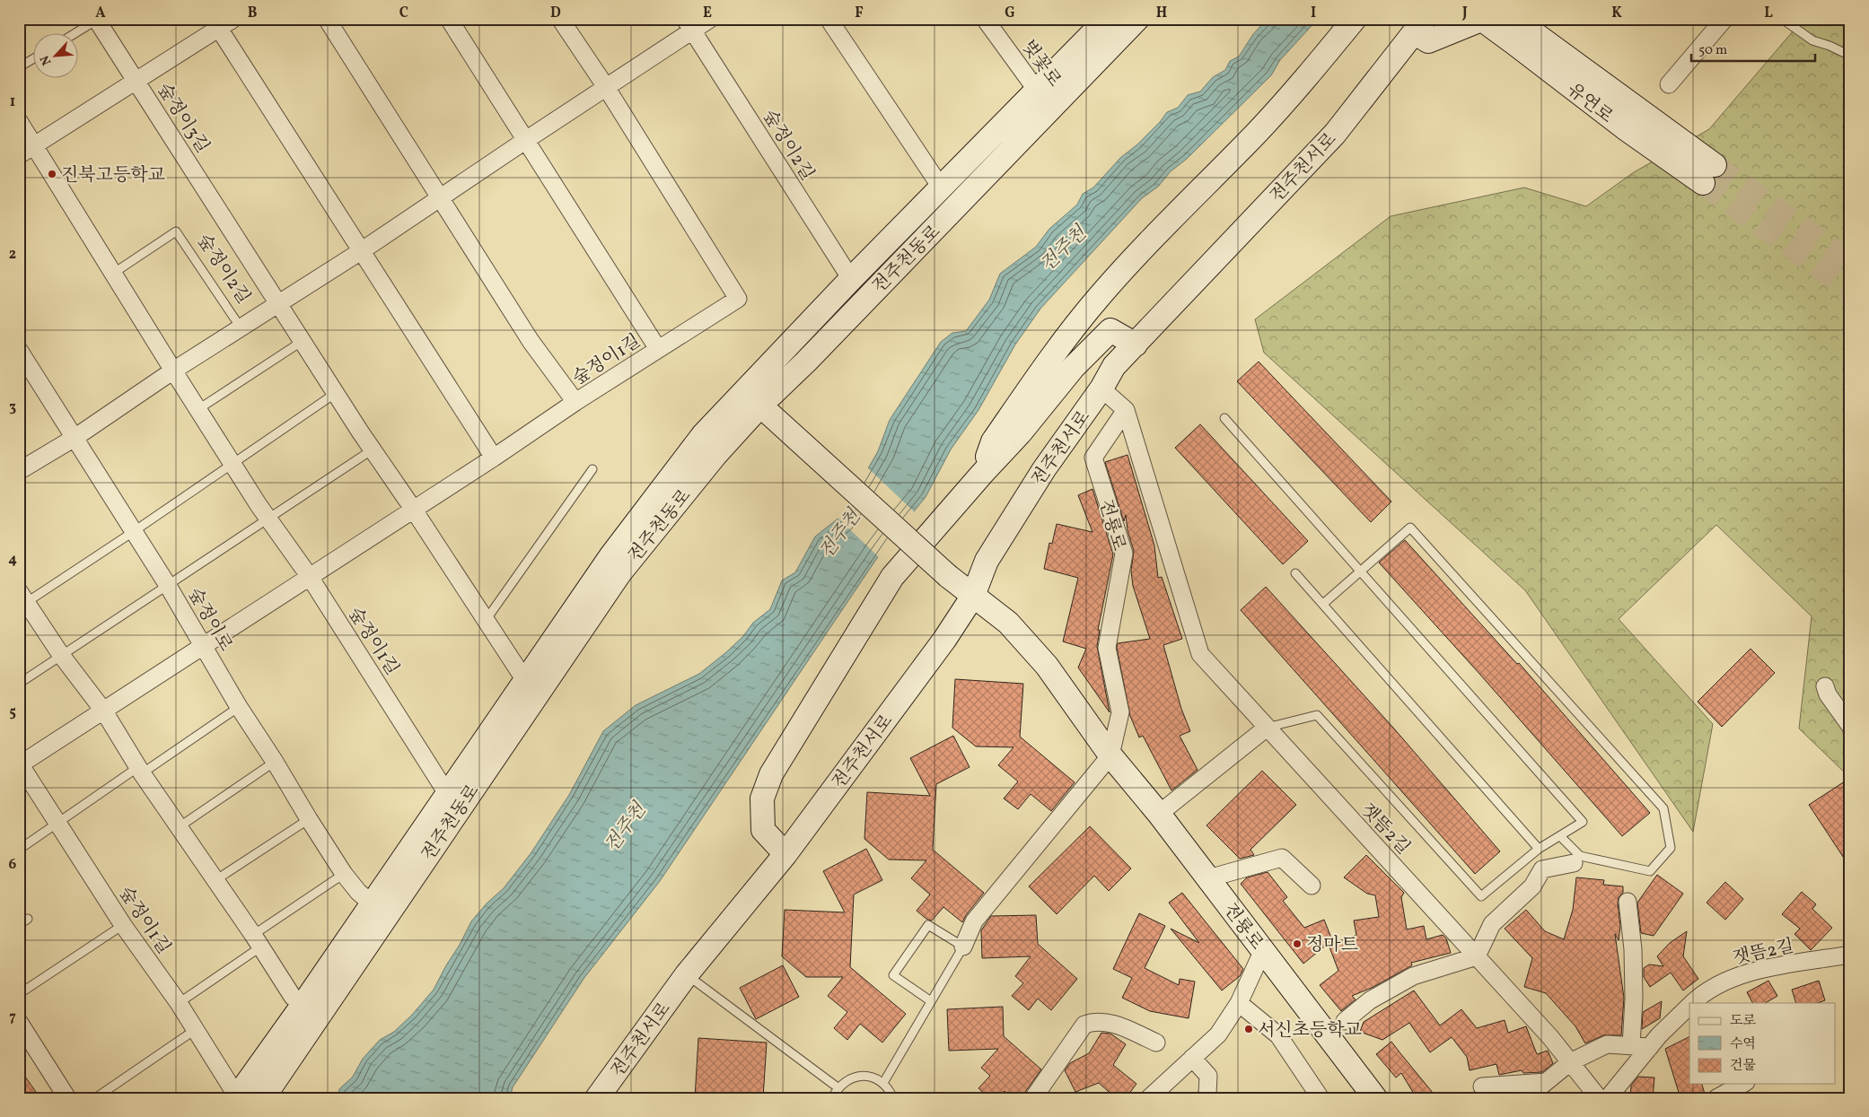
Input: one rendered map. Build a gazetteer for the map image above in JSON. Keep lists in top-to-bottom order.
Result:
{
  "streets": {
    "street": [
      "벚꽃로",
      "유연로",
      "숲정이3길",
      "숲정이2길",
      "전주천서로",
      "전주천동로",
      "숲정이1길",
      "전룡로",
      "숲정이로",
      "잿뜸2길"
    ]
  },
  "crossings": [
    ["벚꽃로", "전주천동로"],
    ["숲정이3길", "숲정이2길"],
    ["숲정이2길", "전주천동로"],
    ["숲정이2길", "숲정이1길"],
    ["숲정이2길", "숲정이로"],
    ["전주천서로", "전룡로"],
    ["전주천동로", "숲정이1길"],
    ["전주천동로", "전룡로"],
    ["전주천동로", "숲정이로"],
    ["숲정이1길", "숲정이로"]
  ],
  "water": ["전주천"],
  "places": ["진북고등학교", "정마트", "서신초등학교"],
  "legend": ["도로", "수역", "건물"],
  "scale_bar": "50 m",
  "north": "bottom left",
  "grid": {
    "columns": [
      "A",
      "B",
      "C",
      "D",
      "E",
      "F",
      "G",
      "H",
      "I",
      "J",
      "K",
      "L"
    ],
    "rows": [
      "1",
      "2",
      "3",
      "4",
      "5",
      "6",
      "7"
    ]
  }
}
